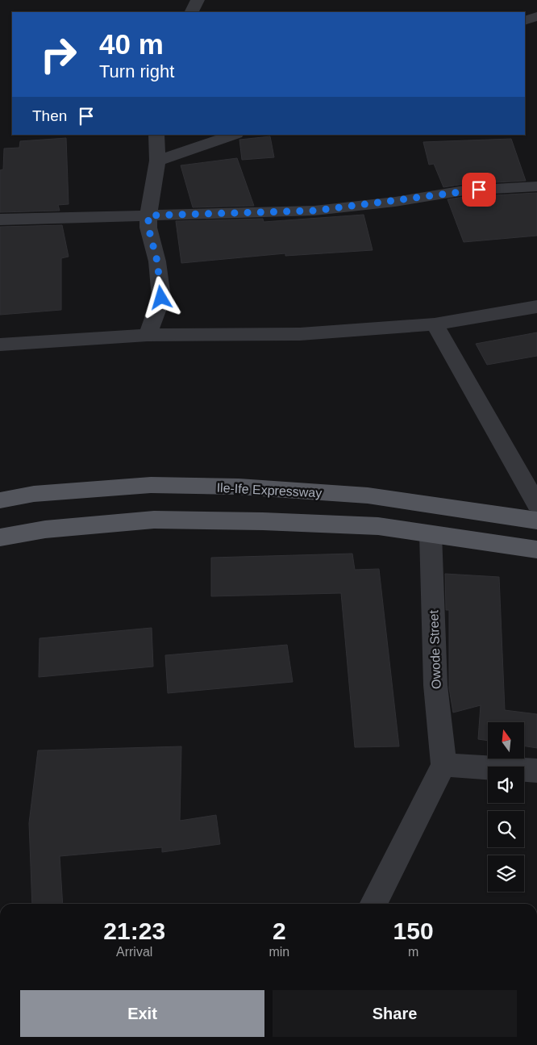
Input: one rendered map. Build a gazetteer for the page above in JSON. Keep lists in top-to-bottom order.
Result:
{
  "streets": {
    "main road": ["Ile-Ife Expressway"],
    "street": ["Owode Street"]
  },
  "north": "top",
  "page": {
    "turn": ["40 m", "Turn right"],
    "then": "Then",
    "eta": [
      "21:23",
      "Arrival",
      "2",
      "min",
      "150",
      "m"
    ],
    "buttons": ["Exit", "Share"]
  }
}
